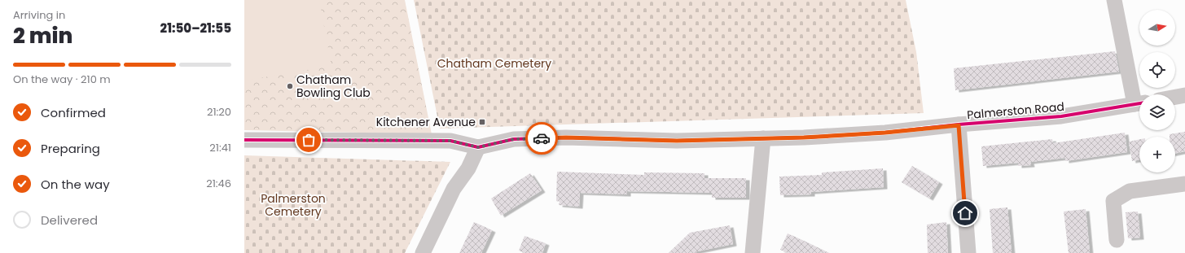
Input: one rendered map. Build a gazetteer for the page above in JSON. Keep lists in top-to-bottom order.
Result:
{
  "streets": {
    "street": ["Palmerston Road"]
  },
  "parks": ["Chatham Cemetery", "Palmerston Cemetery"],
  "places": {
    "other": ["Chatham Bowling Club"],
    "transit": ["Kitchener Avenue"]
  },
  "north": "right",
  "page": {
    "heading": ["2 min", "Arriving in", "21:50–21:55"],
    "map_buttons": "+",
    "bar": "On the way · 210 m",
    "list": [
      ["Confirmed", "21:20"],
      ["Preparing", "21:41"],
      ["On the way", "21:46"],
      "Delivered"
    ]
  }
}
